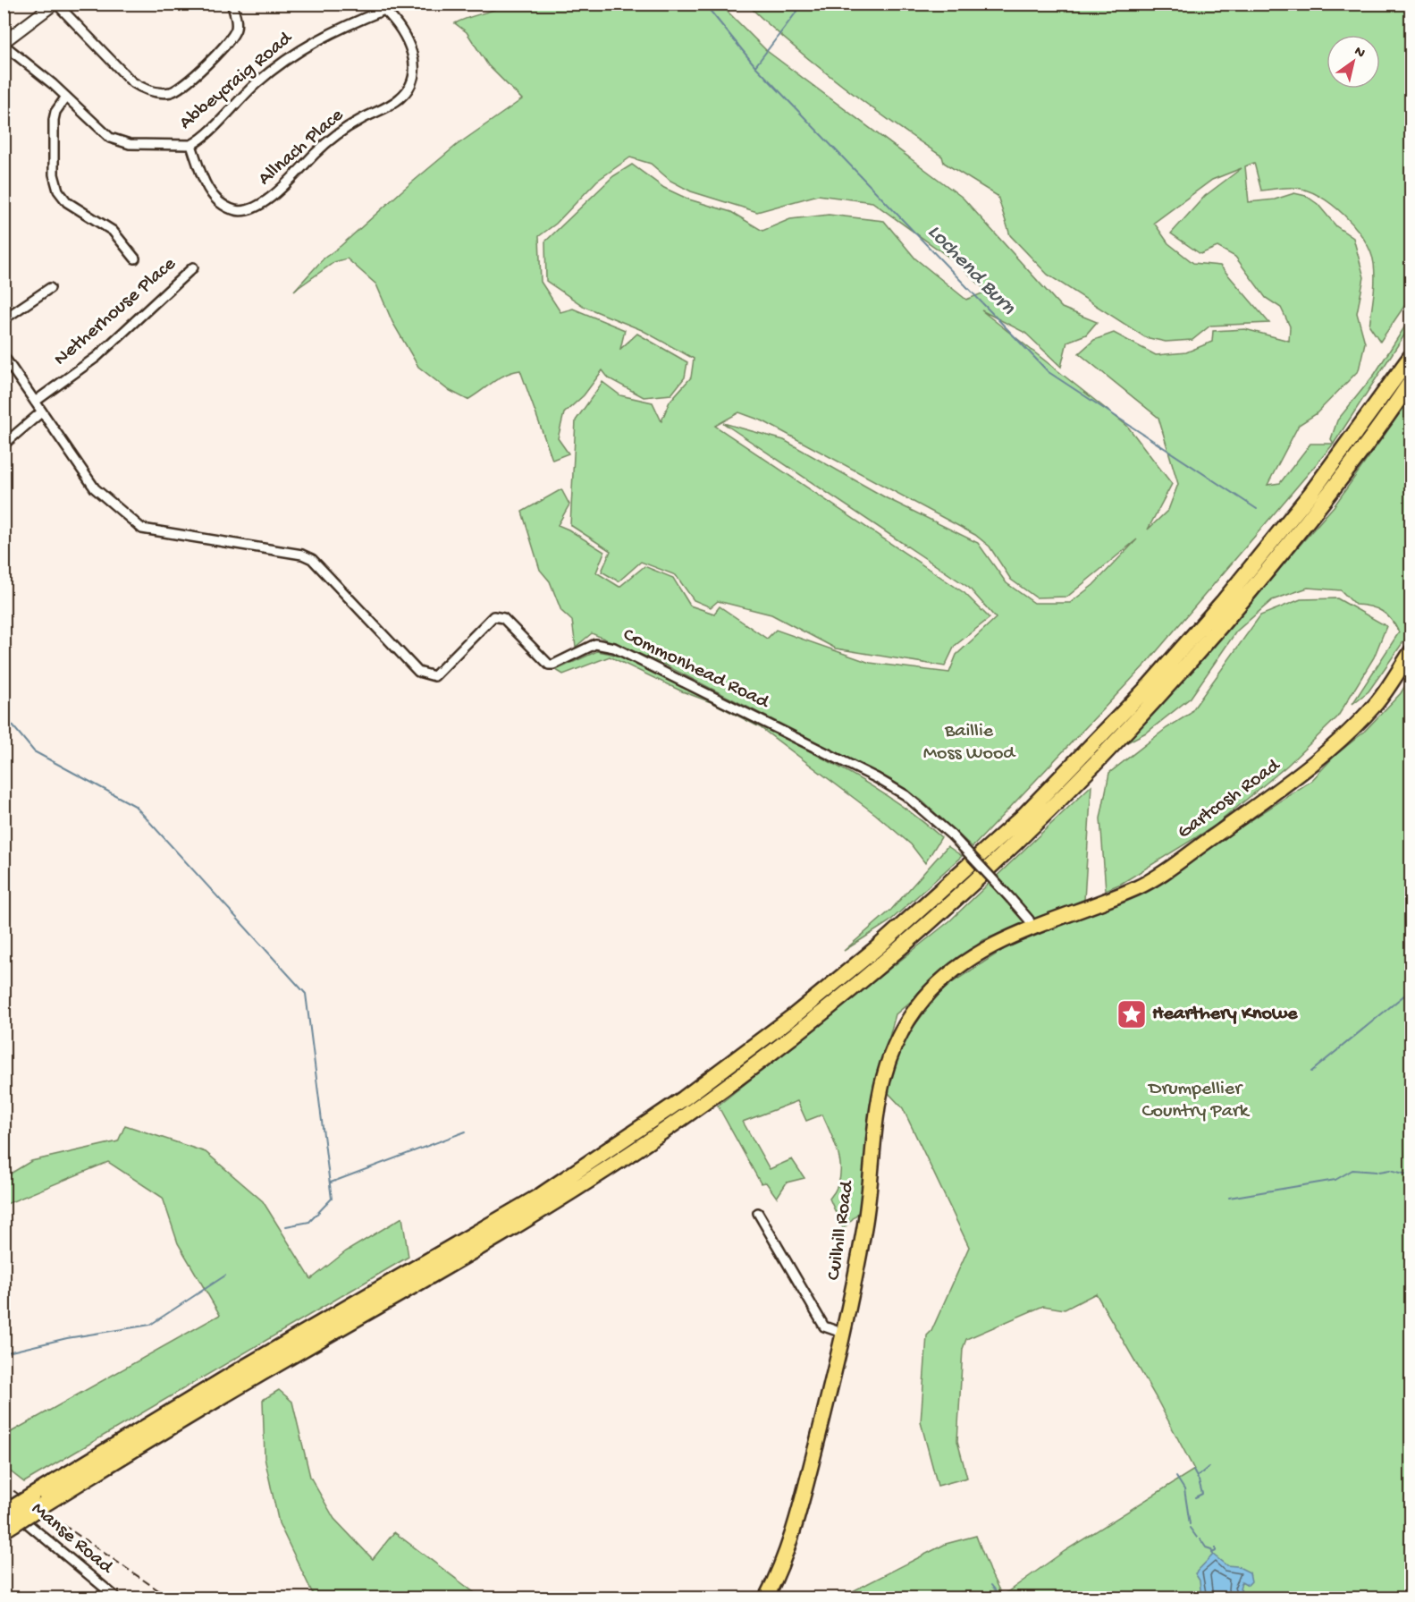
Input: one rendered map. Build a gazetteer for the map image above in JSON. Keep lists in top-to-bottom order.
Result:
{
  "streets": {
    "main road": ["Gartcosh Road", "Cuilhill Road"],
    "street": [
      "Abbeycraig Road",
      "Allnach Place",
      "Netherhouse Place",
      "Commonhead Road",
      "Manse Road"
    ]
  },
  "crossings": [
    ["Abbeycraig Road", "Allnach Place"],
    ["Netherhouse Place", "Commonhead Road"],
    ["Commonhead Road", "Gartcosh Road"],
    ["Commonhead Road", "Cuilhill Road"],
    ["Gartcosh Road", "Cuilhill Road"]
  ],
  "water": ["Lochend Burn"],
  "parks": ["Baillie Moss Wood", "Drumpellier Country Park"],
  "places": {
    "place": ["Hearthery Knowe"]
  },
  "north": "top right"
}
